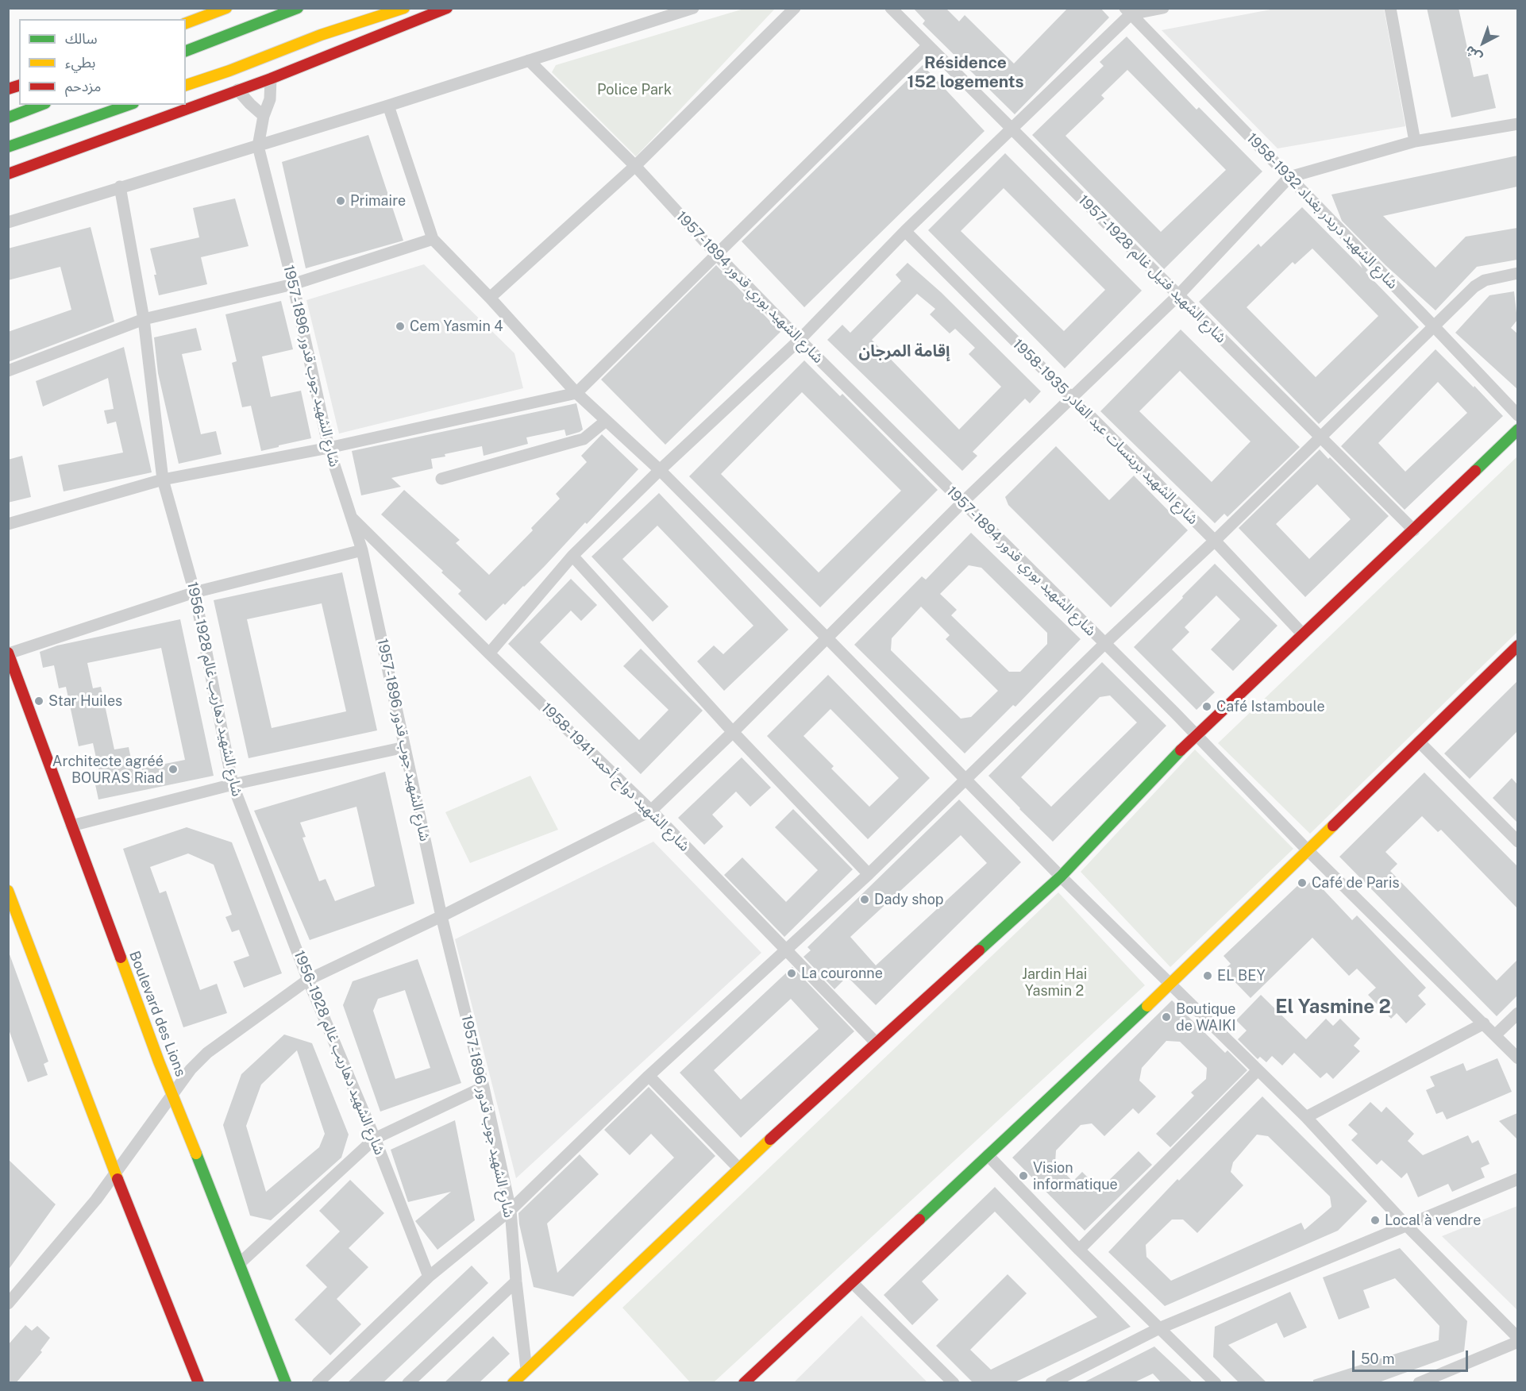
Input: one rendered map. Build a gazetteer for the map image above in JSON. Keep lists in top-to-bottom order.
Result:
{
  "streets": {
    "main road": ["Boulevard des Lions"],
    "street": [
      "شارع الشهيد دريدر بغداد 1932-1958",
      "شارع الشهيد فتيل غالم 1928-1957",
      "شارع الشهيد بوري قدور 1894-1957",
      "شارع الشهيد جوب قدور 1896-1957",
      "شارع الشهيد برينسات عبد القادر 1935-1958",
      "شارع الشهيد دهاريب غالم 1928-1956",
      "شارع الشهيد دواح أحمد 1941-1958"
    ]
  },
  "crossings": [
    ["شارع الشهيد جوب قدور 1896-1957", "شارع الشهيد دواح أحمد 1941-1958"]
  ],
  "districts": ["Résidence 152 logements", "إقامة المرجان", "El Yasmine 2"],
  "parks": ["Police Park", "Jardin Hai Yasmin 2"],
  "places": [
    "Primaire",
    "Cem Yasmin 4",
    "Star Huiles",
    "Café Istamboule",
    "Architecte agréé BOURAS Riad",
    "Café de Paris",
    "Dady shop",
    "La couronne",
    "EL BEY",
    "Boutique de WAIKI",
    "Vision informatique",
    "Local à vendre"
  ],
  "legend": ["سالك", "بطيء", "مزدحم"],
  "scale_bar": "50 m",
  "north": "bottom left"
}
